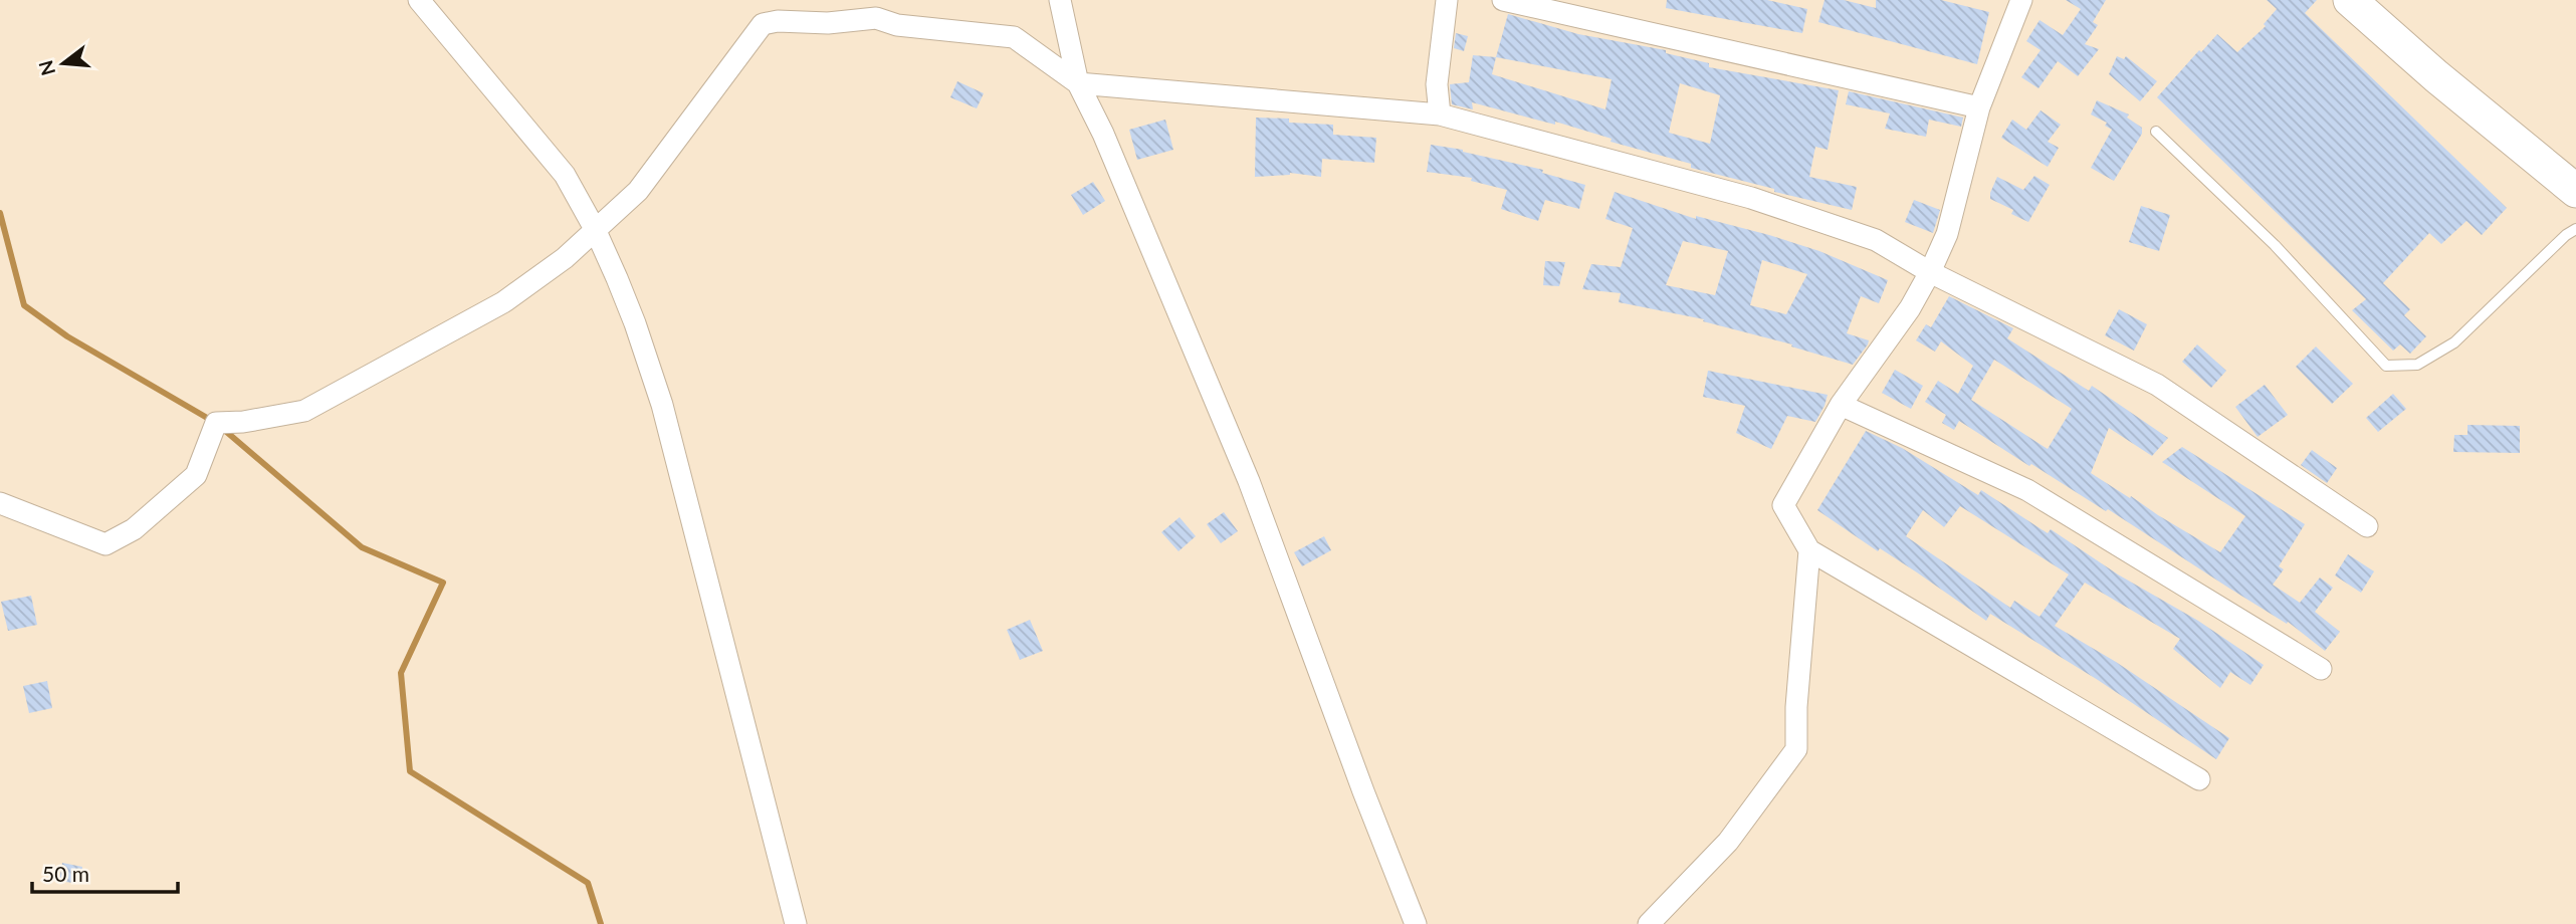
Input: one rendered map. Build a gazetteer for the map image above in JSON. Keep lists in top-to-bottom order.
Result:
{
  "scale_bar": "50 m",
  "north": "left"
}
